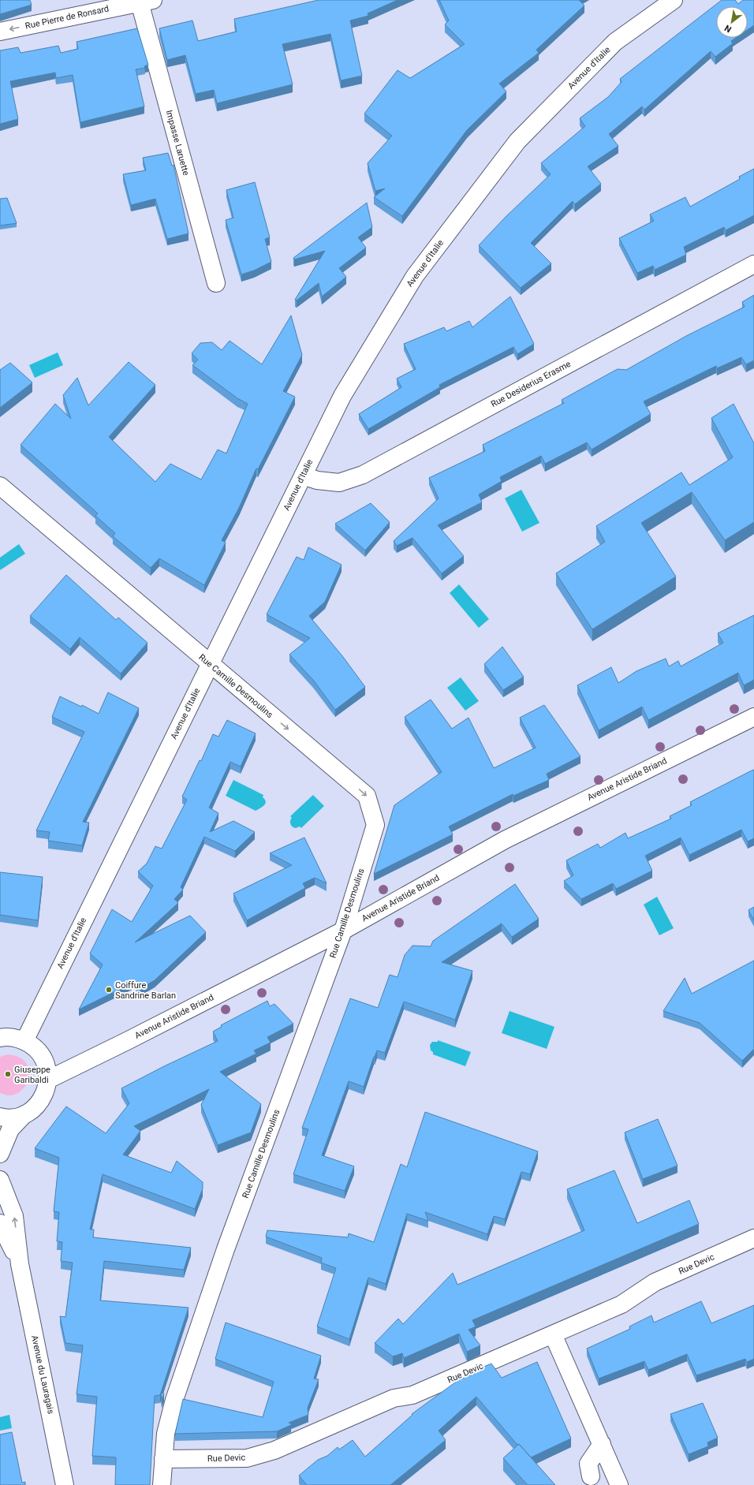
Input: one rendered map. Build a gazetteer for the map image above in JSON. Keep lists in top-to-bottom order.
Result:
{
  "streets": {
    "street": [
      "Rue Pierre de Ronsard",
      "Avenue d'Italie",
      "Impasse Laruette",
      "Rue Desiderius Erasme",
      "Rue Camille Desmoulins",
      "Avenue Aristide Briand",
      "Rue Devic",
      "Avenue du Lauragais"
    ]
  },
  "crossings": [
    ["Rue Pierre de Ronsard", "Impasse Laruette"],
    ["Avenue d'Italie", "Rue Desiderius Erasme"],
    ["Avenue d'Italie", "Rue Camille Desmoulins"],
    ["Rue Camille Desmoulins", "Avenue Aristide Briand"],
    ["Rue Camille Desmoulins", "Rue Devic"]
  ],
  "one_way": ["Rue Pierre de Ronsard"],
  "places": ["Coiffure Sandrine Barlan", "Giuseppe Garibaldi"],
  "north": "bottom left"
}
